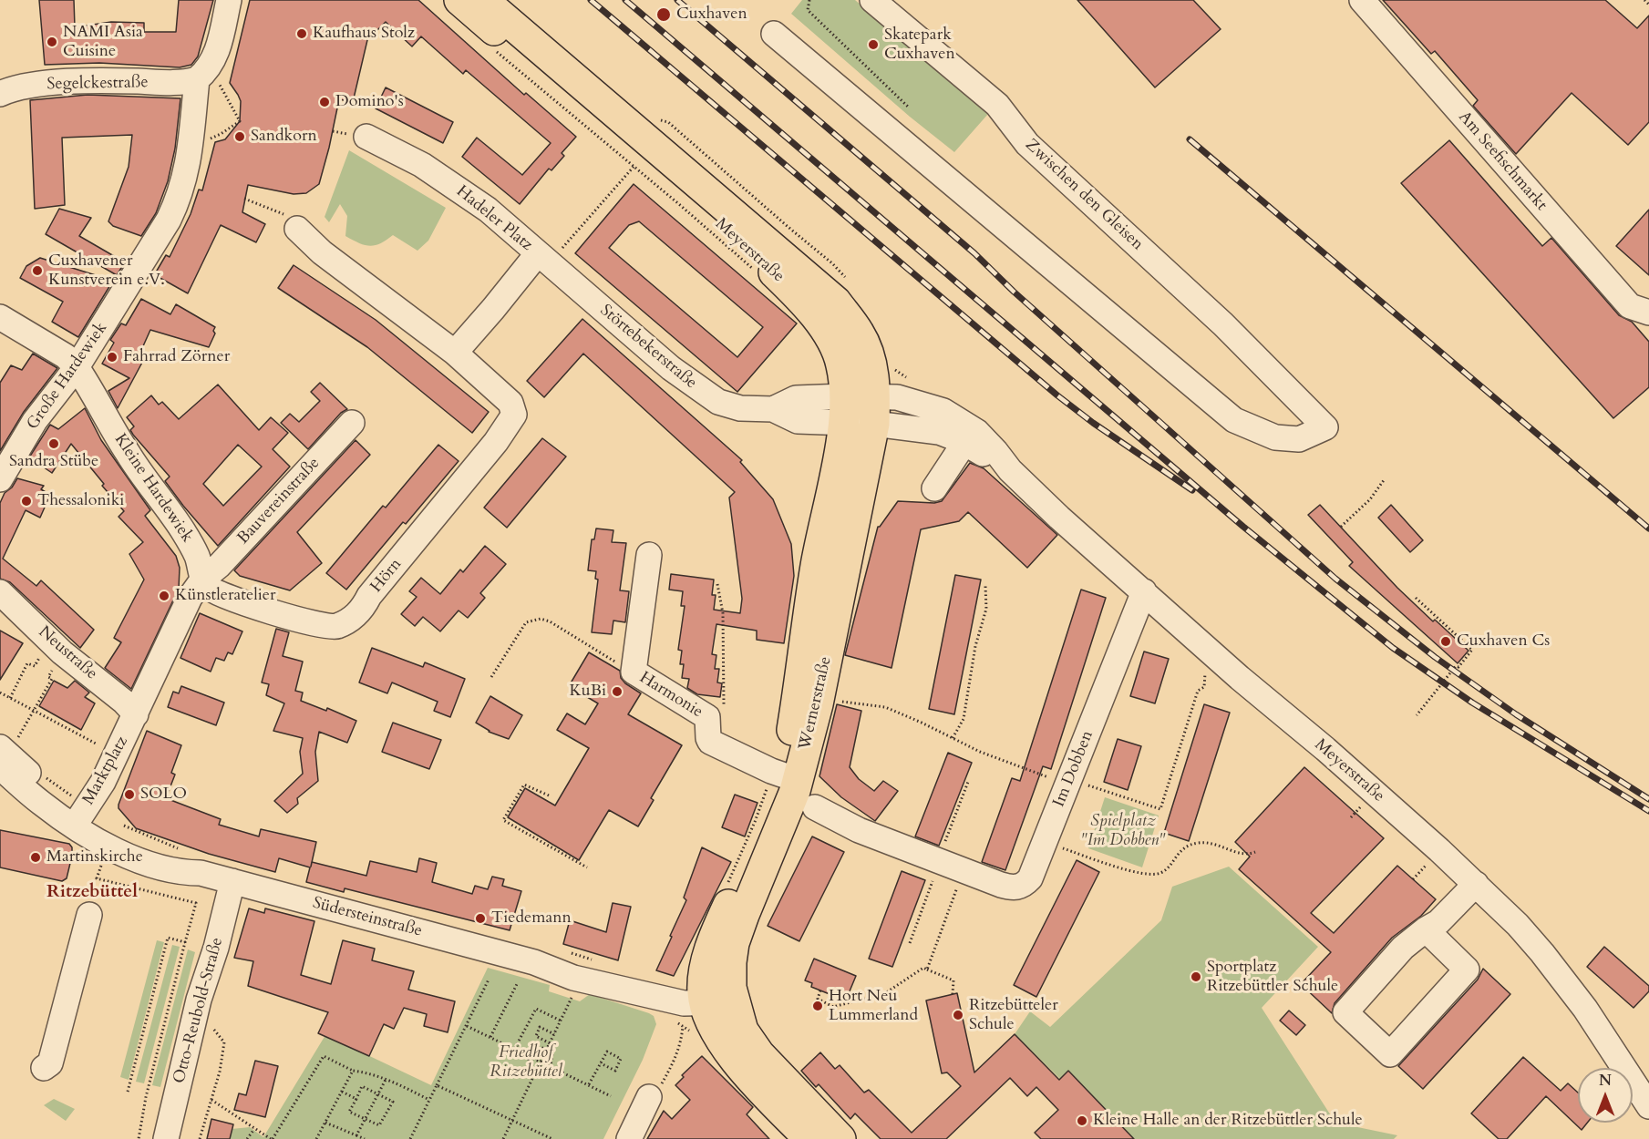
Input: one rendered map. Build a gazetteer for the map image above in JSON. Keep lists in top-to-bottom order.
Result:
{
  "streets": {
    "main road": ["Meyerstraße", "Wernerstraße"],
    "street": [
      "Segelckestraße",
      "Am Seefischmarkt",
      "Zwischen den Gleisen",
      "Hadeler Platz",
      "Störtebekerstraße",
      "Große Hardewiek",
      "Kleine Hardewiek",
      "Bauvereinstraße",
      "Hörn",
      "Neustraße",
      "Harmonie",
      "Im Dobben",
      "Marktplatz",
      "Südersteinstraße",
      "Otto-Reubold-Straße"
    ]
  },
  "crossings": [
    ["Segelckestraße", "Große Hardewiek"],
    ["Hadeler Platz", "Störtebekerstraße"],
    ["Hadeler Platz", "Hörn"],
    ["Meyerstraße", "Störtebekerstraße"],
    ["Meyerstraße", "Wernerstraße"],
    ["Meyerstraße", "Im Dobben"],
    ["Störtebekerstraße", "Wernerstraße"],
    ["Große Hardewiek", "Kleine Hardewiek"],
    ["Kleine Hardewiek", "Bauvereinstraße"],
    ["Kleine Hardewiek", "Hörn"],
    ["Bauvereinstraße", "Hörn"],
    ["Neustraße", "Marktplatz"],
    ["Harmonie", "Wernerstraße"],
    ["Wernerstraße", "Südersteinstraße"],
    ["Marktplatz", "Südersteinstraße"],
    ["Südersteinstraße", "Otto-Reubold-Straße"]
  ],
  "districts": ["Ritzebüttel"],
  "parks": ["Spielplatz \"Im Dobben\"", "Friedhof Ritzebüttel"],
  "places": [
    "Cuxhaven",
    "Kaufhaus Stolz",
    "NAMI Asia Cuisine",
    "Skatepark Cuxhaven",
    "Domino's",
    "Sandkorn",
    "Cuxhavener Kunstverein e.V.",
    "Fahrrad Zörner",
    "Sandra Stübe",
    "Thessaloniki",
    "Künstleratelier",
    "Cuxhaven Cs",
    "KuBi",
    "SOLO",
    "Martinskirche",
    "Tiedemann",
    "Sportplatz Ritzebüttler Schule",
    "Hort Neu Lummerland",
    "Ritzebütteler Schule",
    "Kleine Halle an der Ritzebüttler Schule"
  ],
  "north": "top"
}
